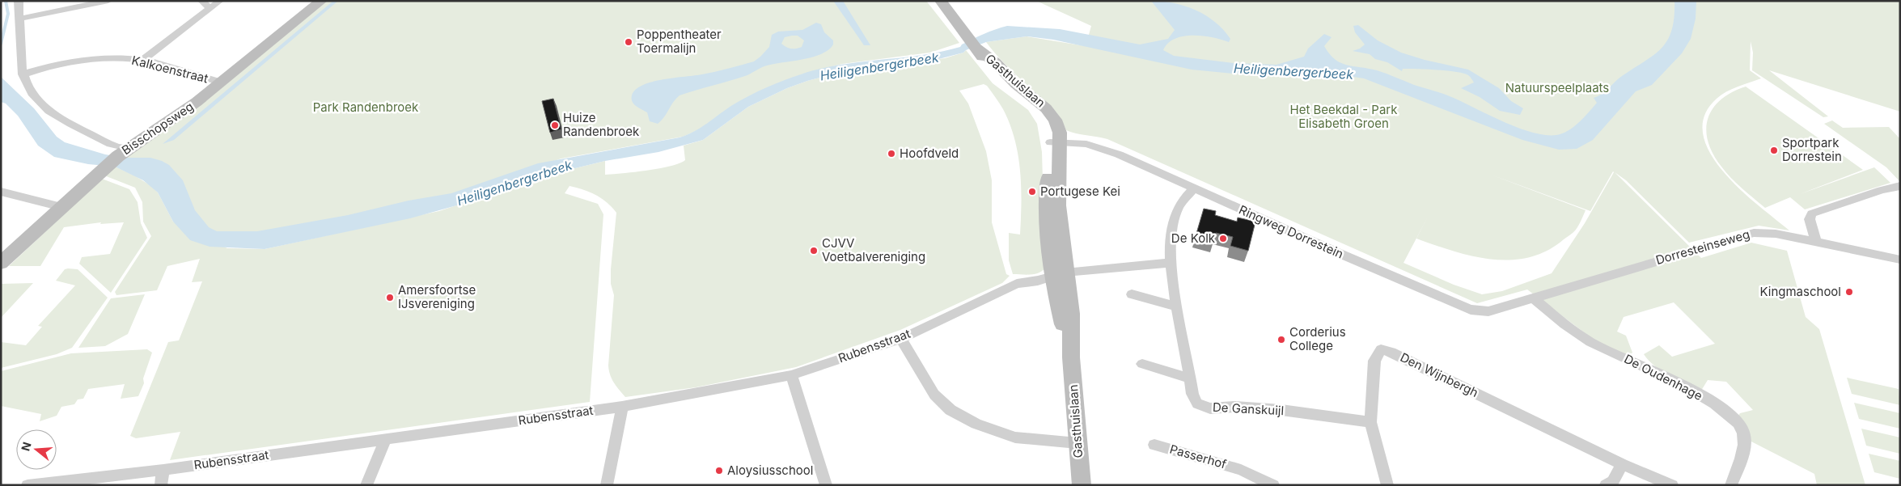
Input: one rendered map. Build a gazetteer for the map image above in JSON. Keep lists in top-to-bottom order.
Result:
{
  "streets": {
    "main road": ["Gasthuislaan", "Bisschopsweg"],
    "street": [
      "Kalkoenstraat",
      "Ringweg Dorrestein",
      "Dorresteinseweg",
      "Rubensstraat",
      "Den Wijnbergh",
      "De Oudenhage",
      "De Ganskuijl",
      "Passerhof"
    ]
  },
  "crossings": [
    ["Kalkoenstraat", "Bisschopsweg"],
    ["Gasthuislaan", "Ringweg Dorrestein"],
    ["Gasthuislaan", "Rubensstraat"],
    ["Ringweg Dorrestein", "Dorresteinseweg"],
    ["Ringweg Dorrestein", "De Oudenhage"],
    ["Ringweg Dorrestein", "De Ganskuijl"],
    ["Dorresteinseweg", "De Oudenhage"],
    ["Rubensstraat", "De Ganskuijl"],
    ["Den Wijnbergh", "De Ganskuijl"]
  ],
  "water": ["Heiligenbergerbeek"],
  "parks": ["Natuurspeelplaats", "Park Randenbroek", "Het Beekdal - Park Elisabeth Groen"],
  "places": [
    "Poppentheater Toermalijn",
    "Huize Randenbroek",
    "Sportpark Dorrestein",
    "Hoofdveld",
    "Portugese Kei",
    "De Kolk",
    "CJVV Voetbalvereniging",
    "Kingmaschool",
    "Amersfoortse IJsvereniging",
    "Corderius College",
    "Aloysiusschool"
  ],
  "north": "left"
}
